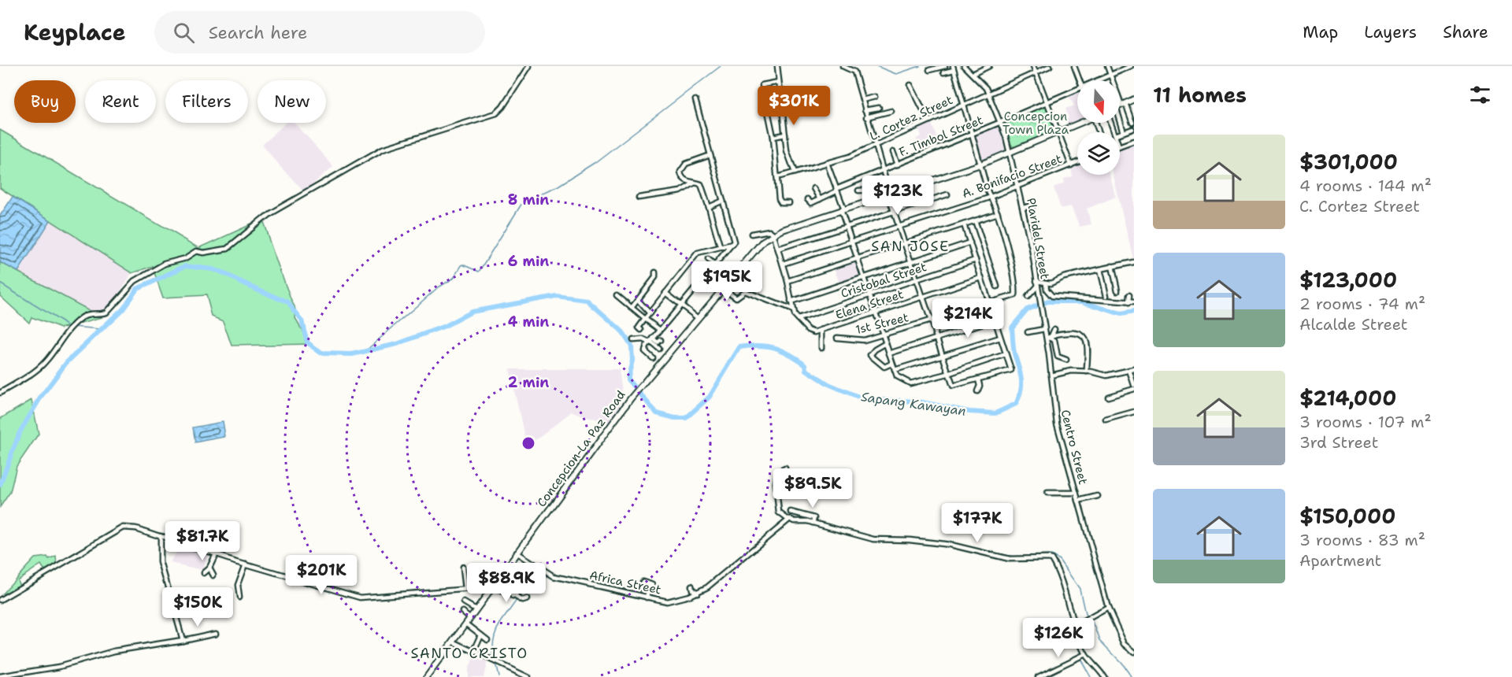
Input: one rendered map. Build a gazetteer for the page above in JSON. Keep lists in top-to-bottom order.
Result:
{
  "streets": {
    "main road": ["Concepcion-La Paz Road"],
    "street": [
      "L. Cortez Street",
      "F. Timbol Street",
      "A. Bonifacio Street",
      "Plaridel Street",
      "Cristobal Street",
      "Elena Street",
      "1st Street",
      "Centro Street",
      "Africa Street"
    ]
  },
  "crossings": [
    ["L. Cortez Street", "Plaridel Street"],
    ["F. Timbol Street", "Plaridel Street"],
    ["A. Bonifacio Street", "Plaridel Street"],
    ["Plaridel Street", "Centro Street"],
    ["Plaridel Street", "Concepcion-La Paz Road"],
    ["Concepcion-La Paz Road", "Africa Street"]
  ],
  "districts": ["SAN JOSE", "SANTO CRISTO"],
  "water": ["Sapang Kawayan"],
  "parks": ["Concepcion Town Plaza"],
  "north": "bottom",
  "page": {
    "header": "Keyplace",
    "search": "Search here",
    "nav": ["Map", "Layers", "Share"],
    "heading": "11 homes",
    "chip": [
      "Buy",
      "Rent",
      "Filters",
      "New"
    ],
    "price": [
      "$301K",
      "$123K",
      "$195K",
      "$214K",
      "$89.5K",
      "$177K",
      "$81.7K",
      "$201K",
      "$88.9K",
      "$150K",
      "$126K"
    ],
    "list": [
      {
        "name": "$301,000",
        "note": "4 rooms · 144 m² · C. Cortez Street"
      },
      {
        "name": "$123,000",
        "note": "2 rooms · 74 m² · Alcalde Street"
      },
      {
        "name": "$214,000",
        "note": "3 rooms · 107 m² · 3rd Street"
      },
      {
        "name": "$150,000",
        "note": "3 rooms · 83 m² · Apartment"
      }
    ]
  },
  "rings": [
    "8 min",
    "6 min",
    "4 min",
    "2 min"
  ]
}
